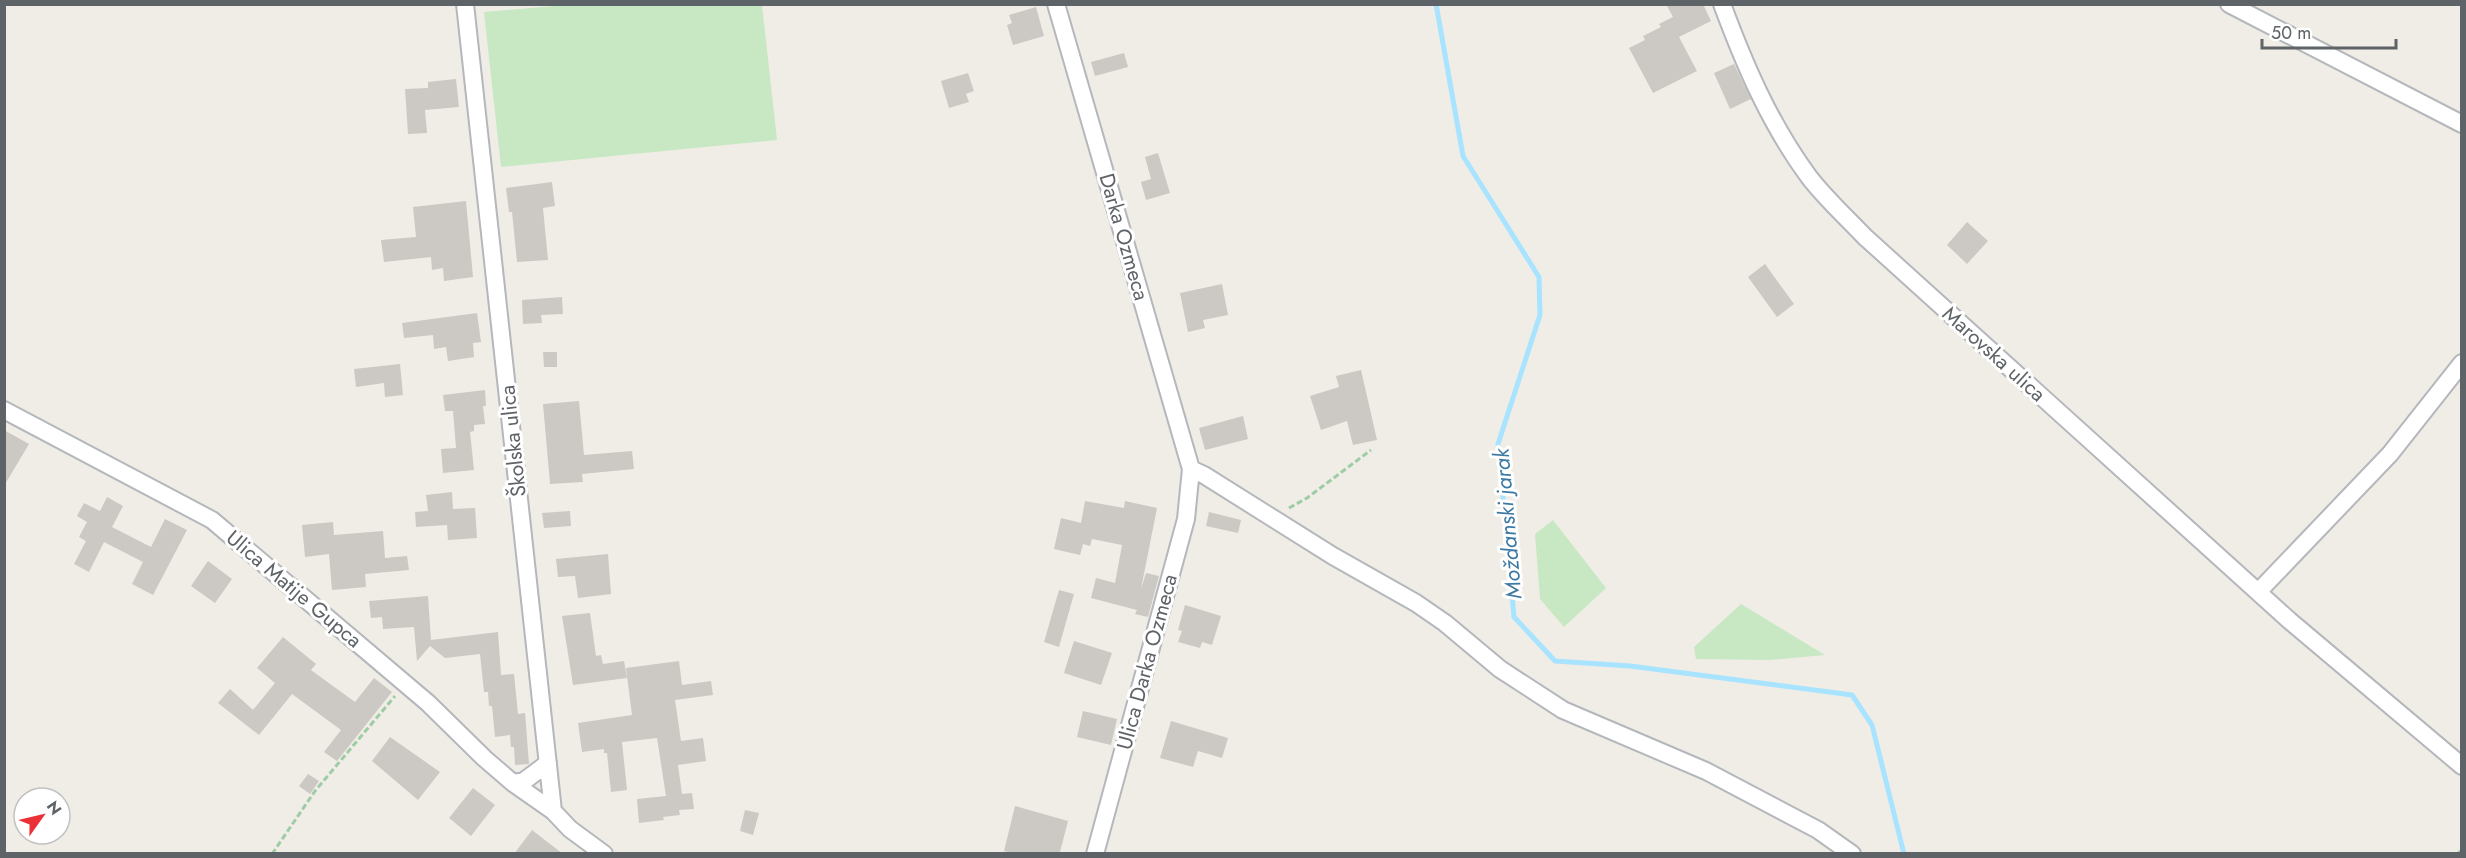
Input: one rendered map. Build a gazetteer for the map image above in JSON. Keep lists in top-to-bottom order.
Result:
{
  "streets": {
    "street": [
      "Darka Ozmeca",
      "Marovska ulica",
      "Školska ulica",
      "Ulica Matije Gupca",
      "Ulica Darka Ozmeca"
    ]
  },
  "crossings": [
    ["Darka Ozmeca", "Ulica Darka Ozmeca"],
    ["Školska ulica", "Ulica Matije Gupca"]
  ],
  "water": ["Moždanski jarak"],
  "scale_bar": "50 m",
  "north": "top right"
}
